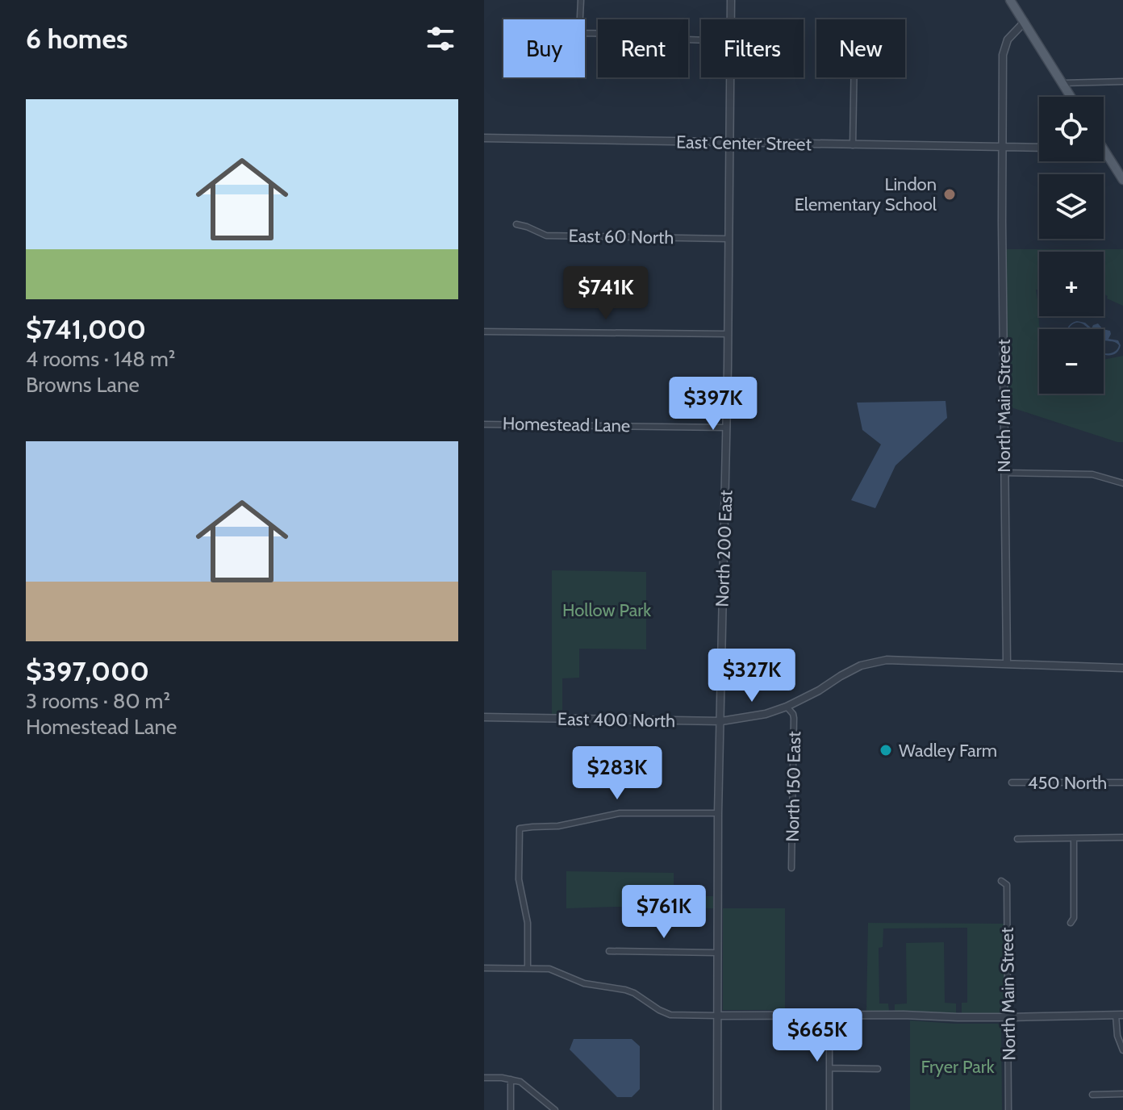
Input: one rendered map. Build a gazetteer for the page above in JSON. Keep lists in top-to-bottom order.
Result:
{
  "streets": {
    "street": [
      "East Center Street",
      "East 60 North",
      "North Main Street",
      "Homestead Lane",
      "North 200 East",
      "East 400 North",
      "450 North",
      "North 150 East"
    ]
  },
  "crossings": [
    ["East Center Street", "North Main Street"],
    ["East Center Street", "North 200 East"],
    ["East 60 North", "North 200 East"],
    ["North Main Street", "East 400 North"],
    ["Homestead Lane", "North 200 East"],
    ["North 200 East", "East 400 North"],
    ["East 400 North", "North 150 East"]
  ],
  "parks": ["Hollow Park", "Fryer Park"],
  "places": ["Lindon Elementary School", "Wadley Farm"],
  "page": {
    "heading": "6 homes",
    "chip": [
      "Buy",
      "Rent",
      "Filters",
      "New"
    ],
    "list": [
      {
        "name": "$741,000",
        "note": "4 rooms · 148 m² · Browns Lane"
      },
      {
        "name": "$397,000",
        "note": "3 rooms · 80 m² · Homestead Lane"
      }
    ],
    "map_buttons": ["+", "−"],
    "price": [
      "$741K",
      "$397K",
      "$327K",
      "$283K",
      "$761K",
      "$665K"
    ]
  }
}
